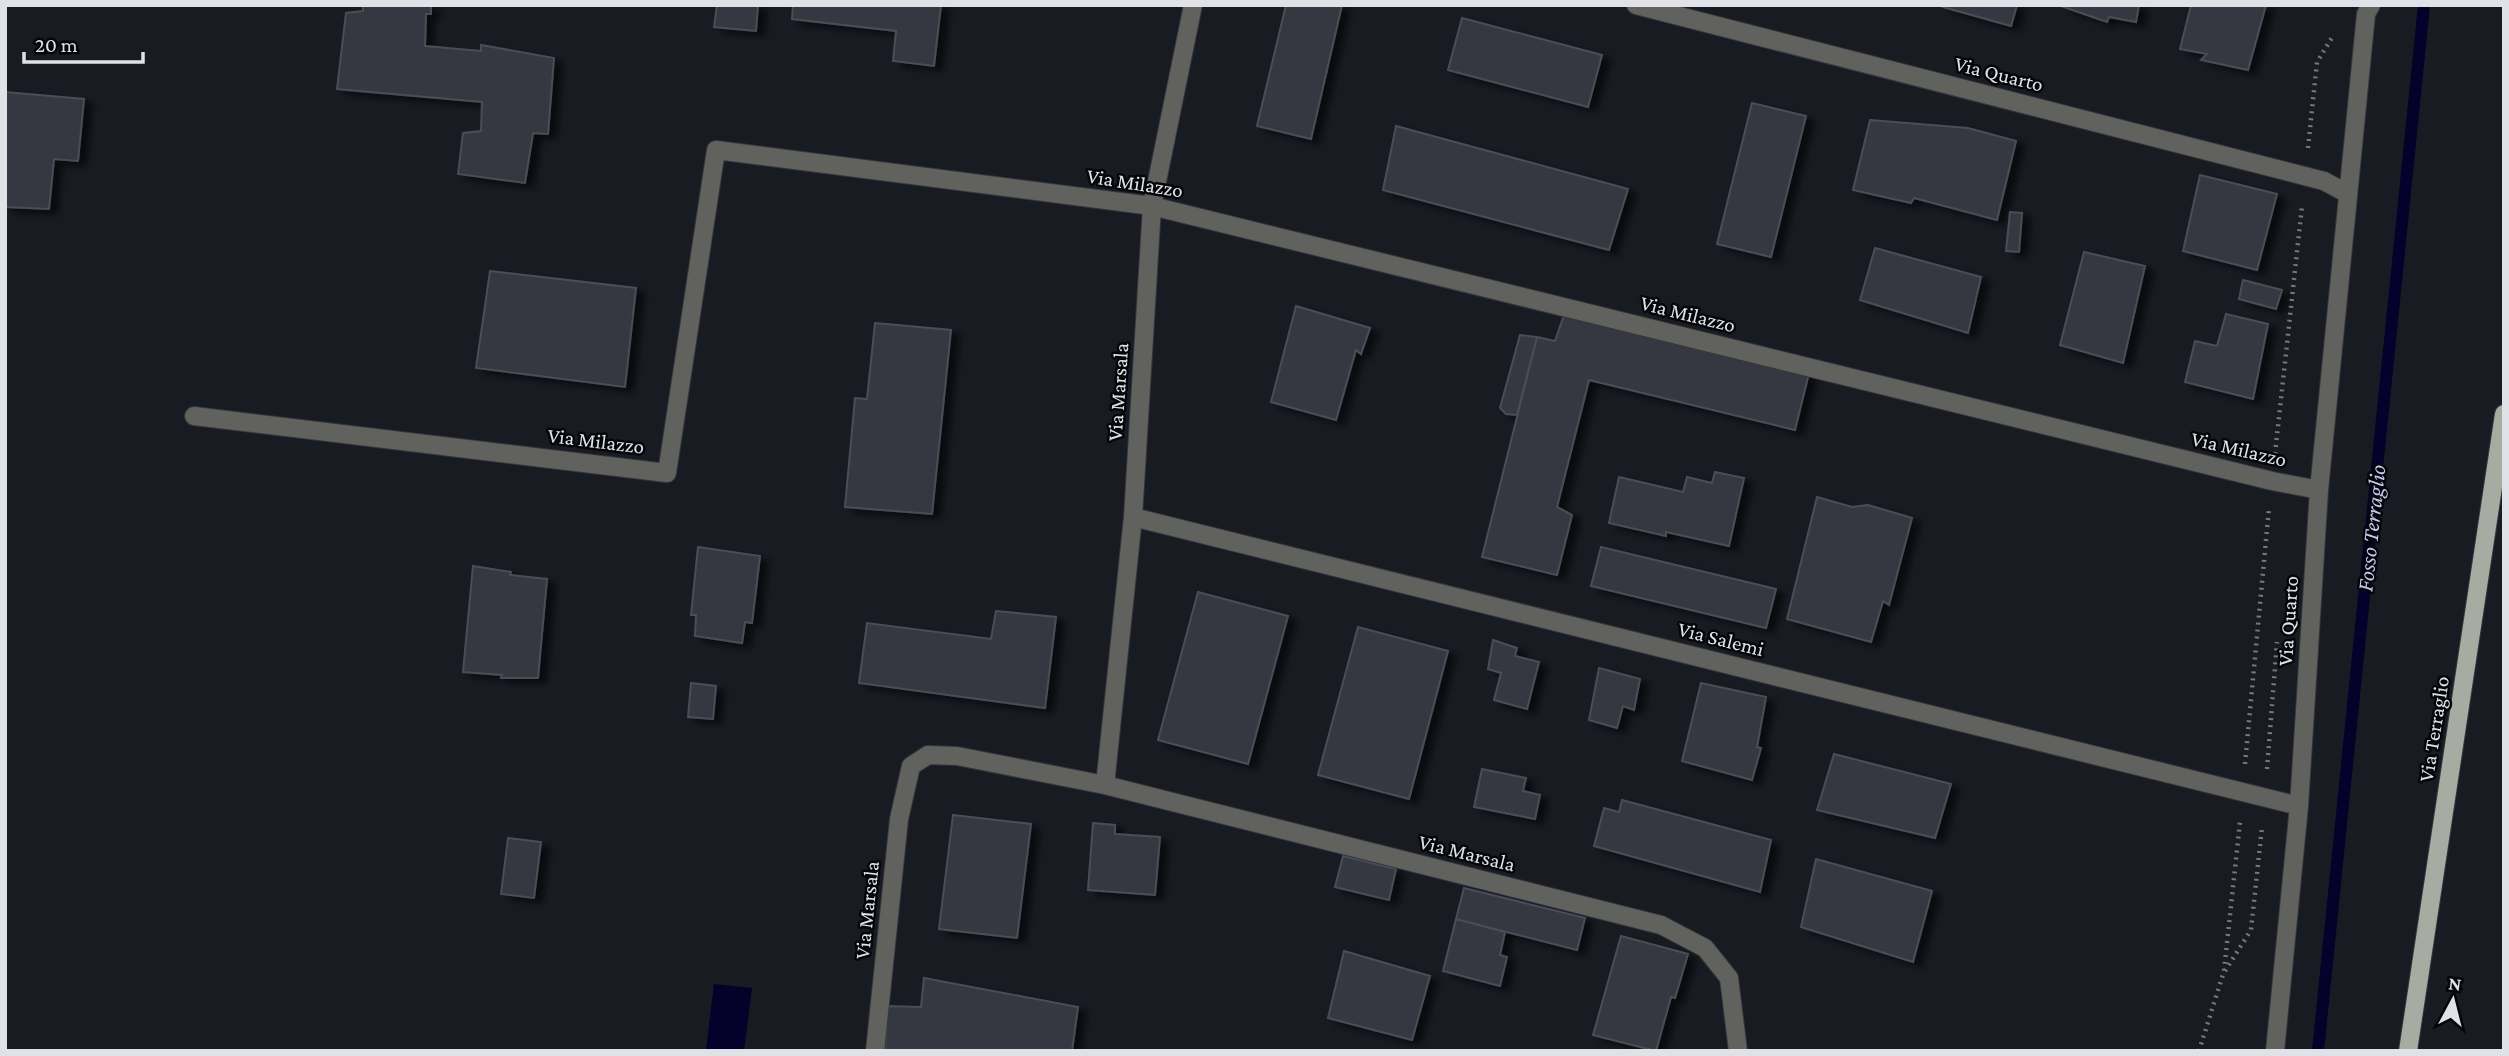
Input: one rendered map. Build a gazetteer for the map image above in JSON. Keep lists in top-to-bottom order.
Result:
{
  "streets": {
    "main road": ["Via Terraglio"],
    "street": [
      "Via Quarto",
      "Via Milazzo",
      "Via Marsala",
      "Via Salemi"
    ]
  },
  "crossings": [
    ["Via Quarto", "Via Milazzo"],
    ["Via Quarto", "Via Salemi"],
    ["Via Milazzo", "Via Marsala"],
    ["Via Marsala", "Via Salemi"]
  ],
  "water": ["Fosso Terraglio"],
  "scale_bar": "20 m",
  "north": "top"
}
